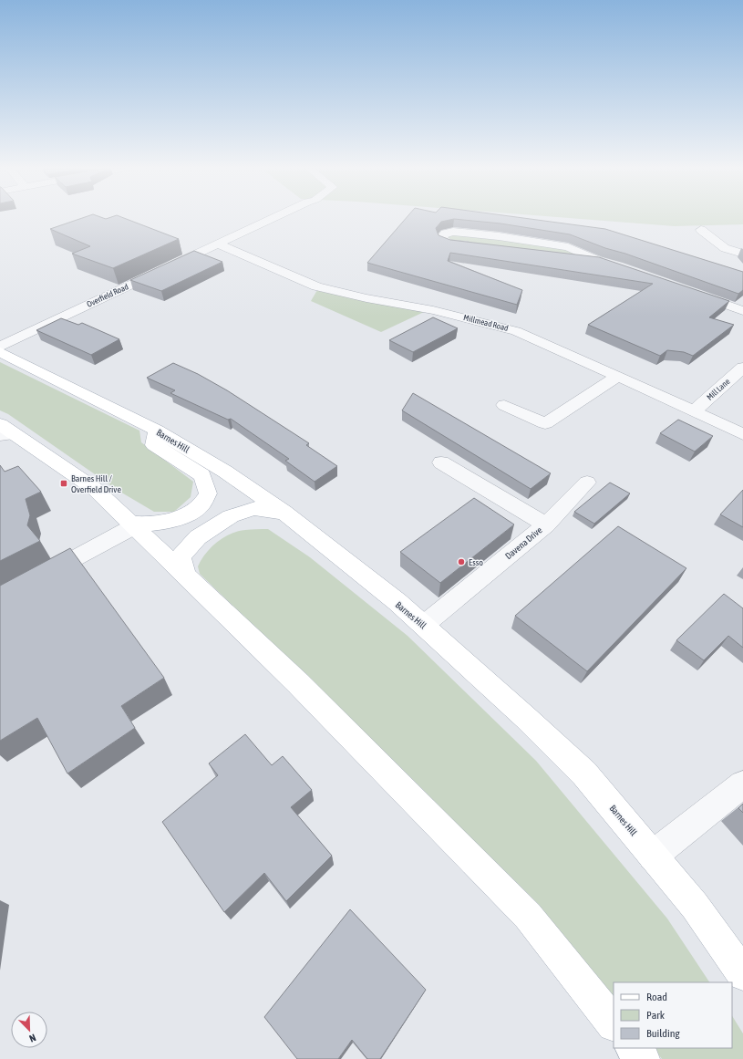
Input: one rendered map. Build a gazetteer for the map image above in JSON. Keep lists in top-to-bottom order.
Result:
{
  "streets": {
    "main road": ["Barnes Hill"],
    "street": [
      "Overfield Road",
      "Millmead Road",
      "Mill Lane",
      "Davena Drive"
    ]
  },
  "crossings": [
    ["Overfield Road", "Millmead Road"],
    ["Millmead Road", "Mill Lane"],
    ["Barnes Hill", "Davena Drive"]
  ],
  "places": {
    "transit": ["Barnes Hill / Overfield Drive"],
    "other": ["Esso"]
  },
  "legend": ["Road", "Park", "Building"],
  "north": "bottom right"
}
